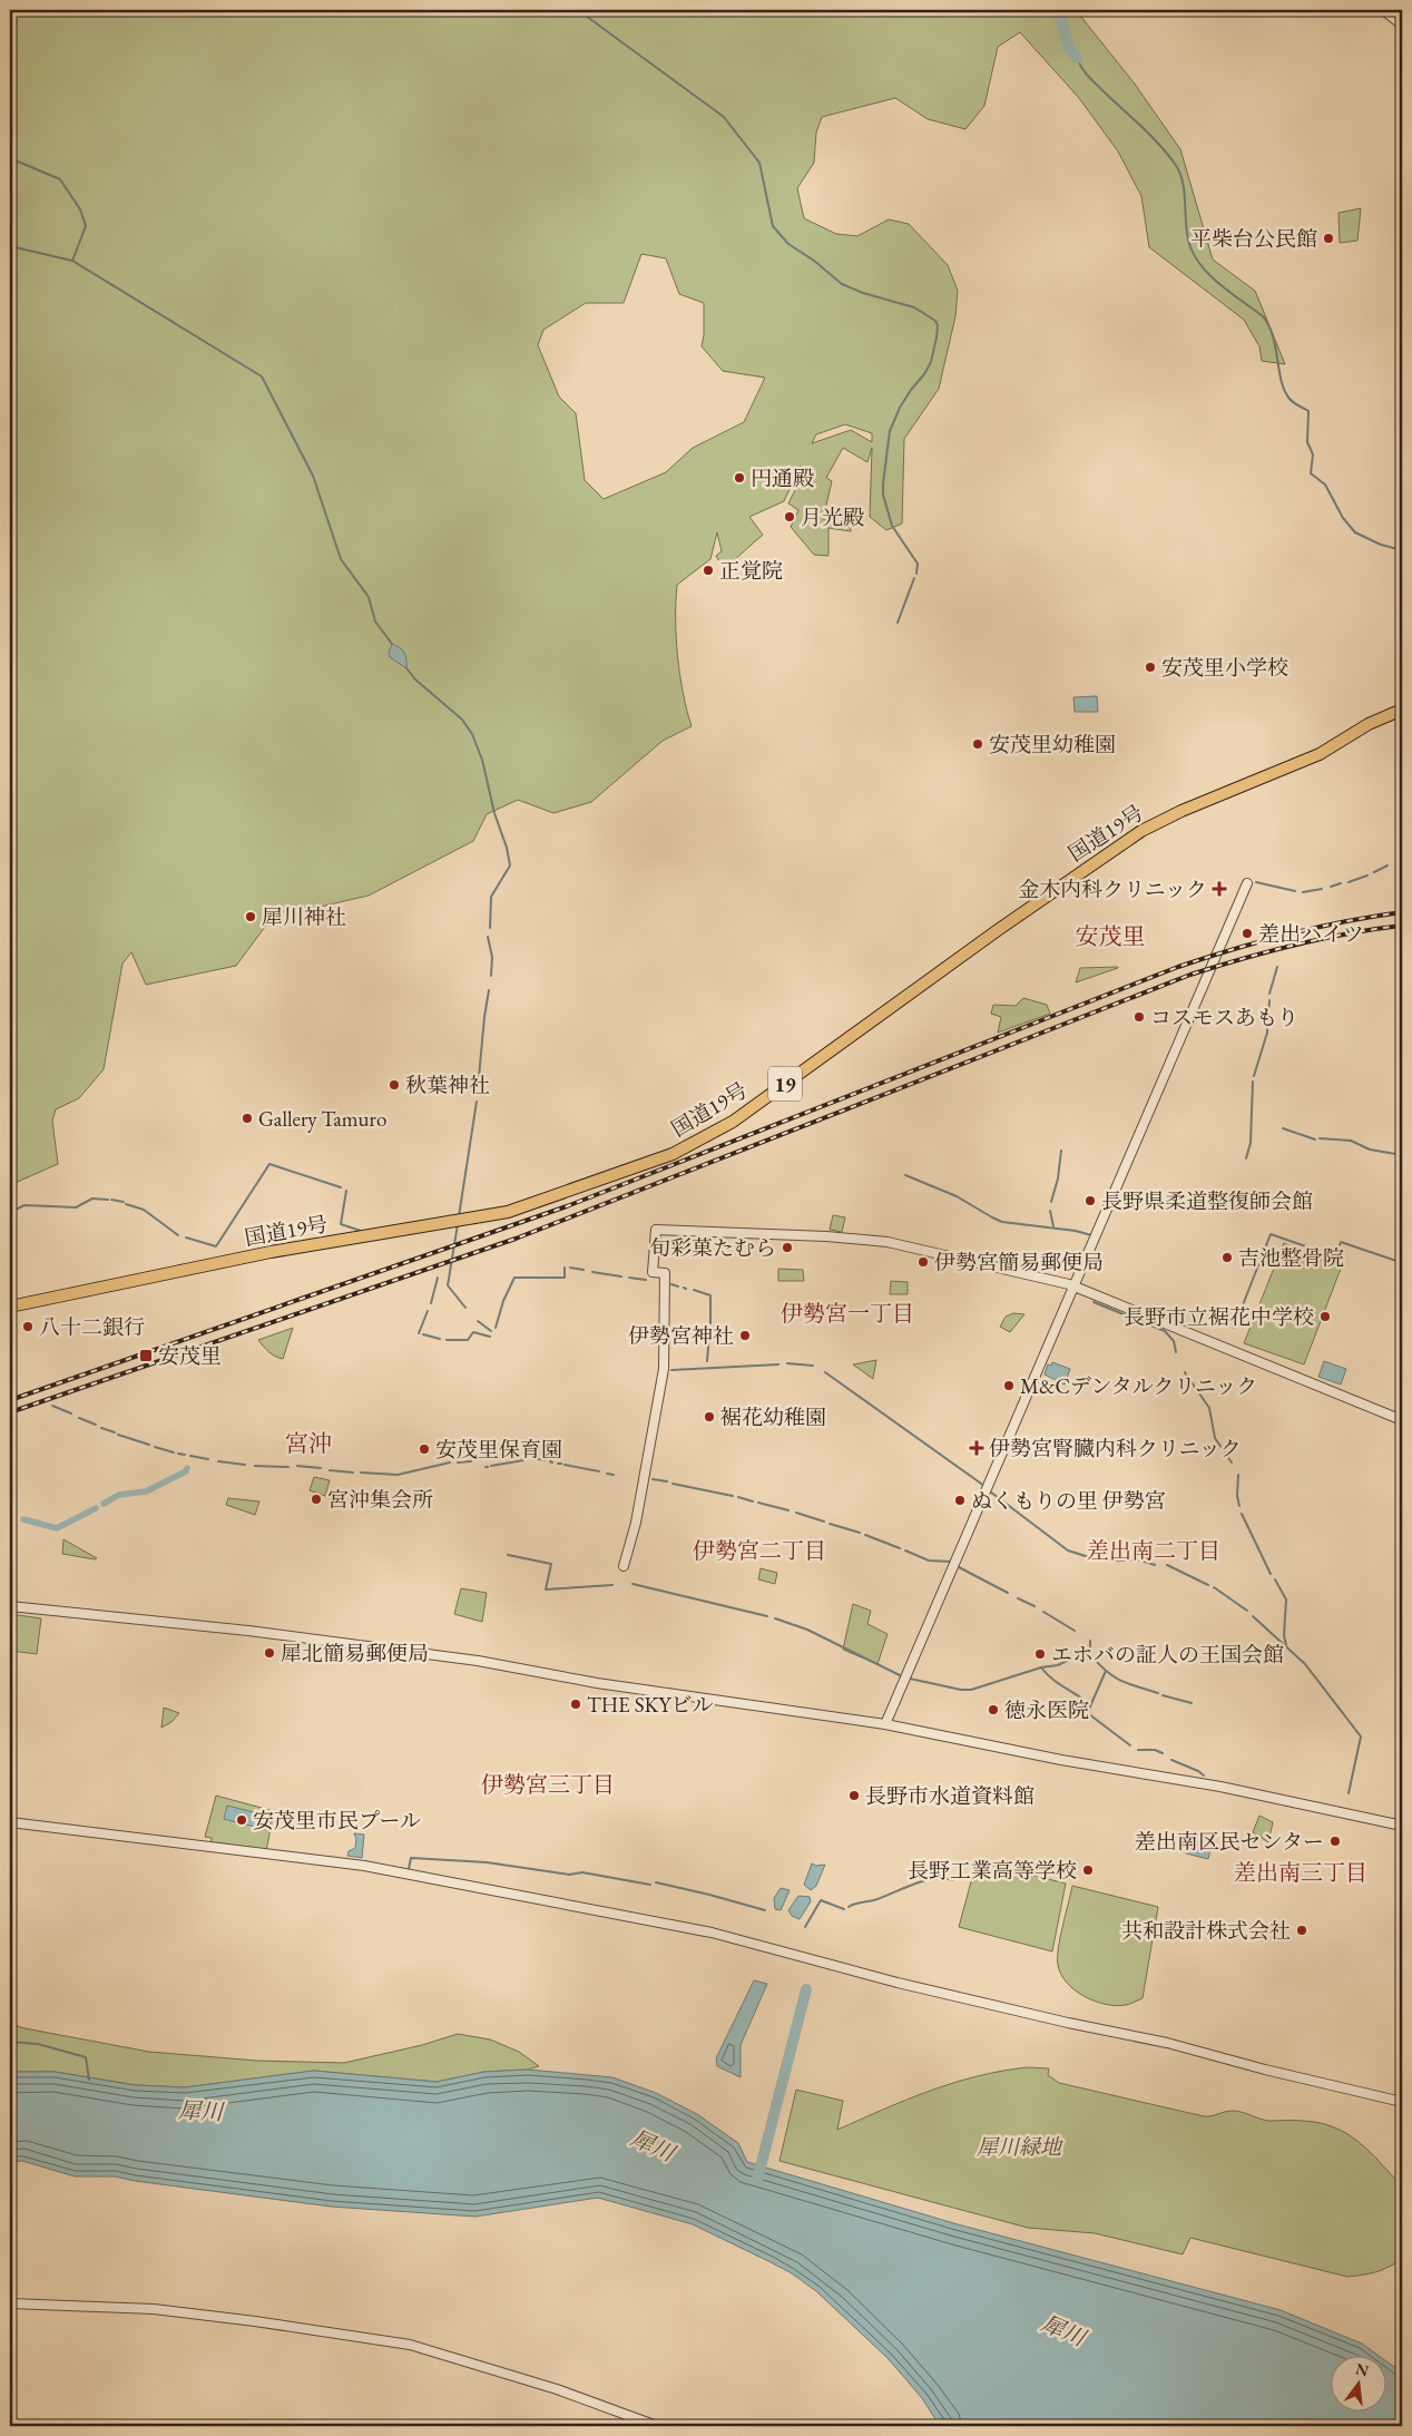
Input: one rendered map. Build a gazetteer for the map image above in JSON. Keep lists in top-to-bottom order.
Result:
{
  "streets": {
    "highway": ["国道19号", "19"]
  },
  "districts": [
    "安茂里",
    "伊勢宮一丁目",
    "宮沖",
    "伊勢宮二丁目",
    "差出南二丁目",
    "伊勢宮三丁目",
    "差出南三丁目"
  ],
  "water": ["犀川"],
  "parks": ["犀川緑地"],
  "places": {
    "other": [
      "平柴台公民館",
      "円通殿",
      "月光殿",
      "正覚院",
      "安茂里小学校",
      "安茂里幼稚園",
      "犀川神社",
      "差出ハイツ",
      "コスモスあもり",
      "秋葉神社",
      "Gallery Tamuro",
      "長野県柔道整復師会館",
      "旬彩菓たむら",
      "吉池整骨院",
      "伊勢宮簡易郵便局",
      "長野市立裾花中学校",
      "八十二銀行",
      "伊勢宮神社",
      "M&Cデンタルクリニック",
      "裾花幼稚園",
      "安茂里保育園",
      "宮沖集会所",
      "ぬくもりの里 伊勢宮",
      "犀北簡易郵便局",
      "エホバの証人の王国会館",
      "THE SKYビル",
      "徳永医院",
      "長野市水道資料館",
      "安茂里市民プール",
      "差出南区民センター",
      "長野工業高等学校",
      "共和設計株式会社"
    ],
    "health": ["金木内科クリニック", "伊勢宮腎臓内科クリニック"],
    "transit": ["安茂里"]
  },
  "north": "top"
}
